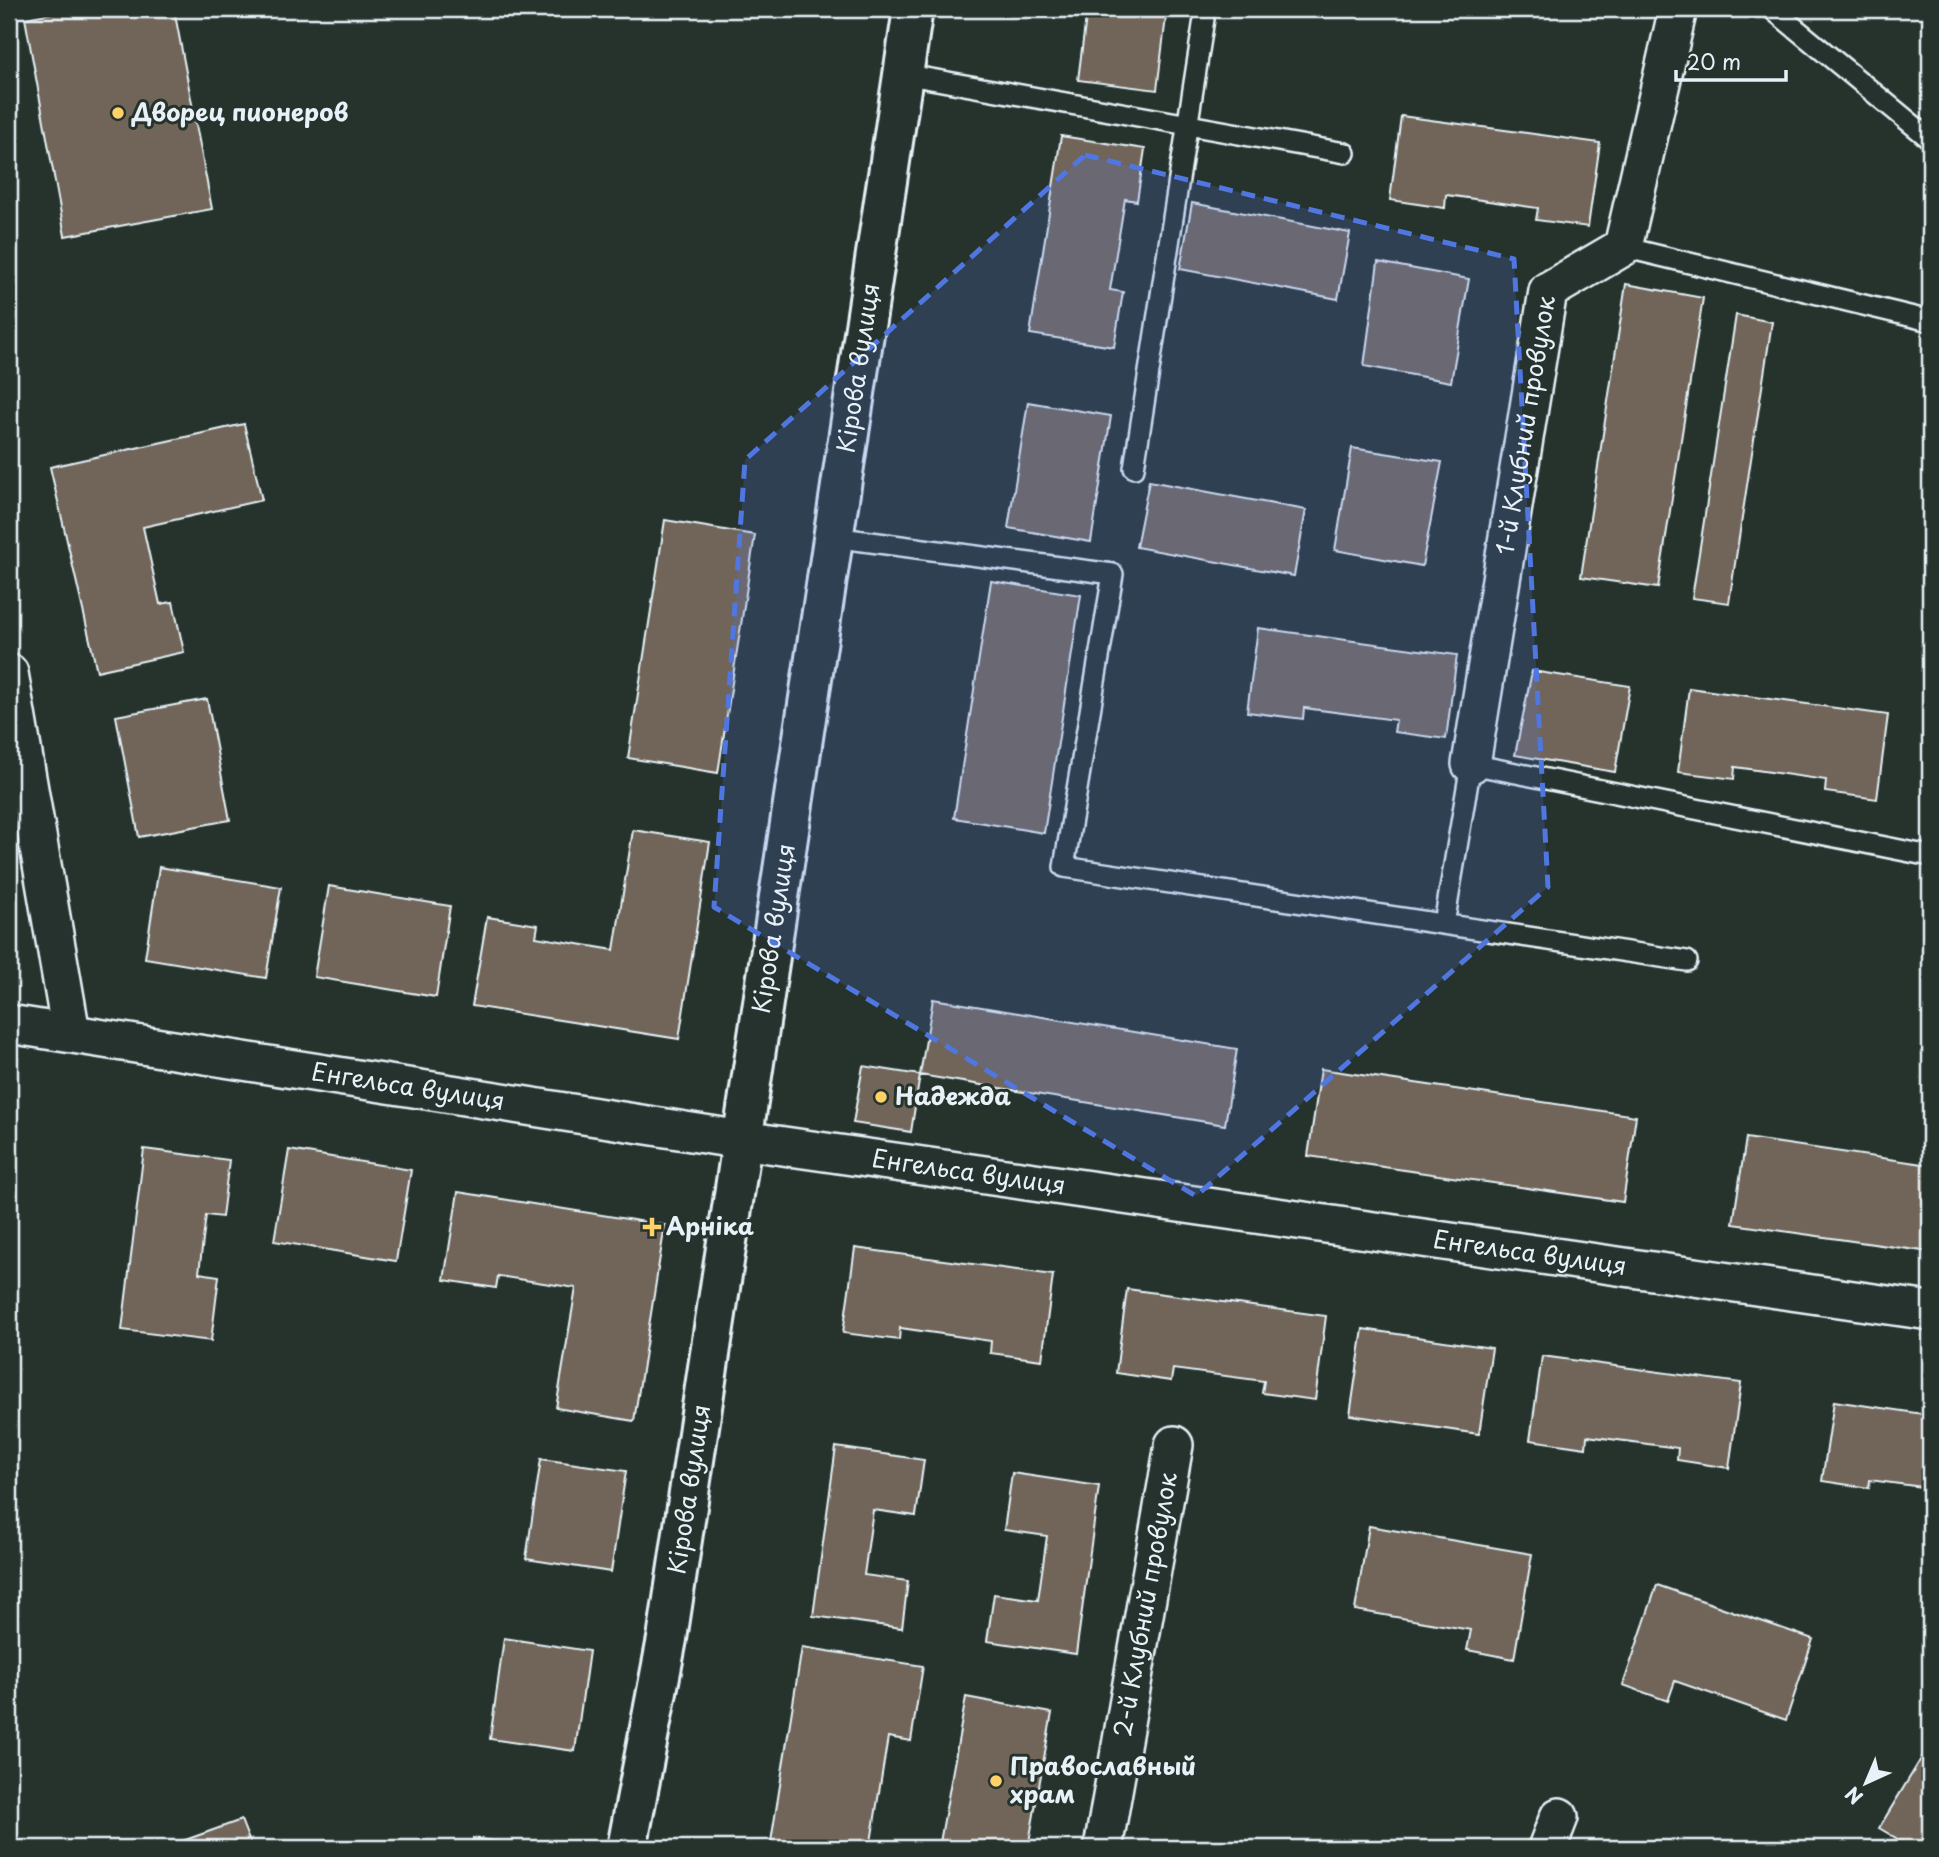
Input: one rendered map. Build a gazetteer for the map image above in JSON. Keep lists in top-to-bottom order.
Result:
{
  "streets": {
    "street": [
      "Кірова вулиця",
      "1-й Клубний провулок",
      "Енгельса вулиця",
      "2-й Клубний провулок"
    ]
  },
  "crossings": [
    ["Кірова вулиця", "Енгельса вулиця"]
  ],
  "places": {
    "other": ["Дворец пионеров", "Надежда", "Православный храм"],
    "health": ["Арніка"]
  },
  "scale_bar": "20 m",
  "north": "bottom left"
}
